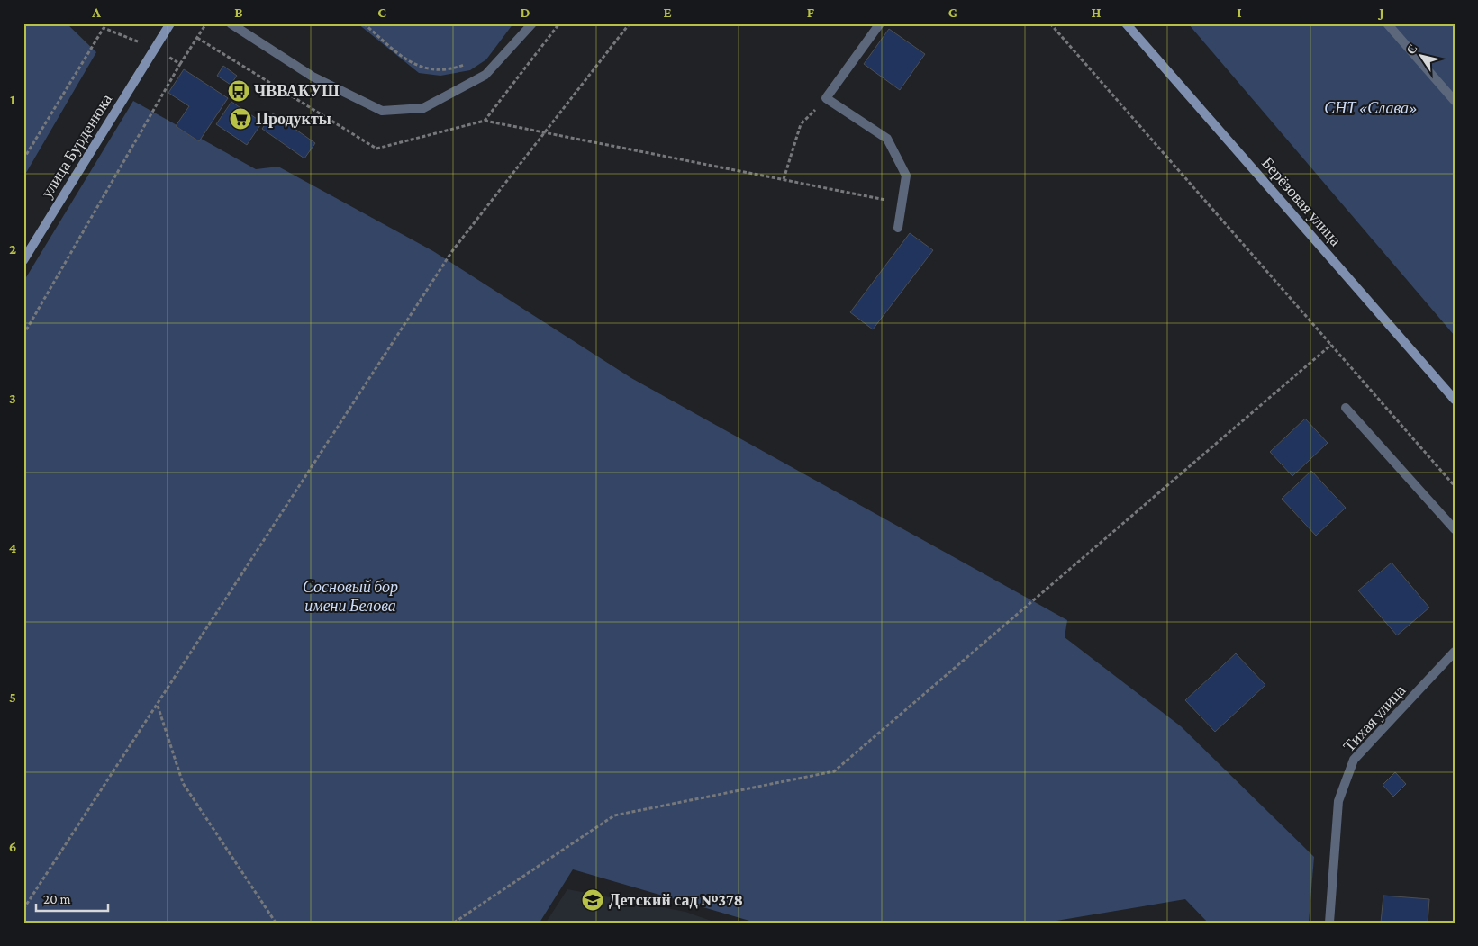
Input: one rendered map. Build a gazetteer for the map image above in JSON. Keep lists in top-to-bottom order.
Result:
{
  "streets": {
    "main road": ["улица Бурденюка", "Берёзовая улица"],
    "street": ["Тихая улица"]
  },
  "parks": ["СНТ «Слава»", "Сосновый бор имени Белова"],
  "places": {
    "bus stop": ["ЧВВАКУШ"],
    "supermarket": ["Продукты"],
    "school or university": ["Детский сад №378"]
  },
  "scale_bar": "20 m",
  "north": "top left",
  "grid": {
    "columns": [
      "A",
      "B",
      "C",
      "D",
      "E",
      "F",
      "G",
      "H",
      "I",
      "J"
    ],
    "rows": [
      "1",
      "2",
      "3",
      "4",
      "5",
      "6"
    ]
  }
}
